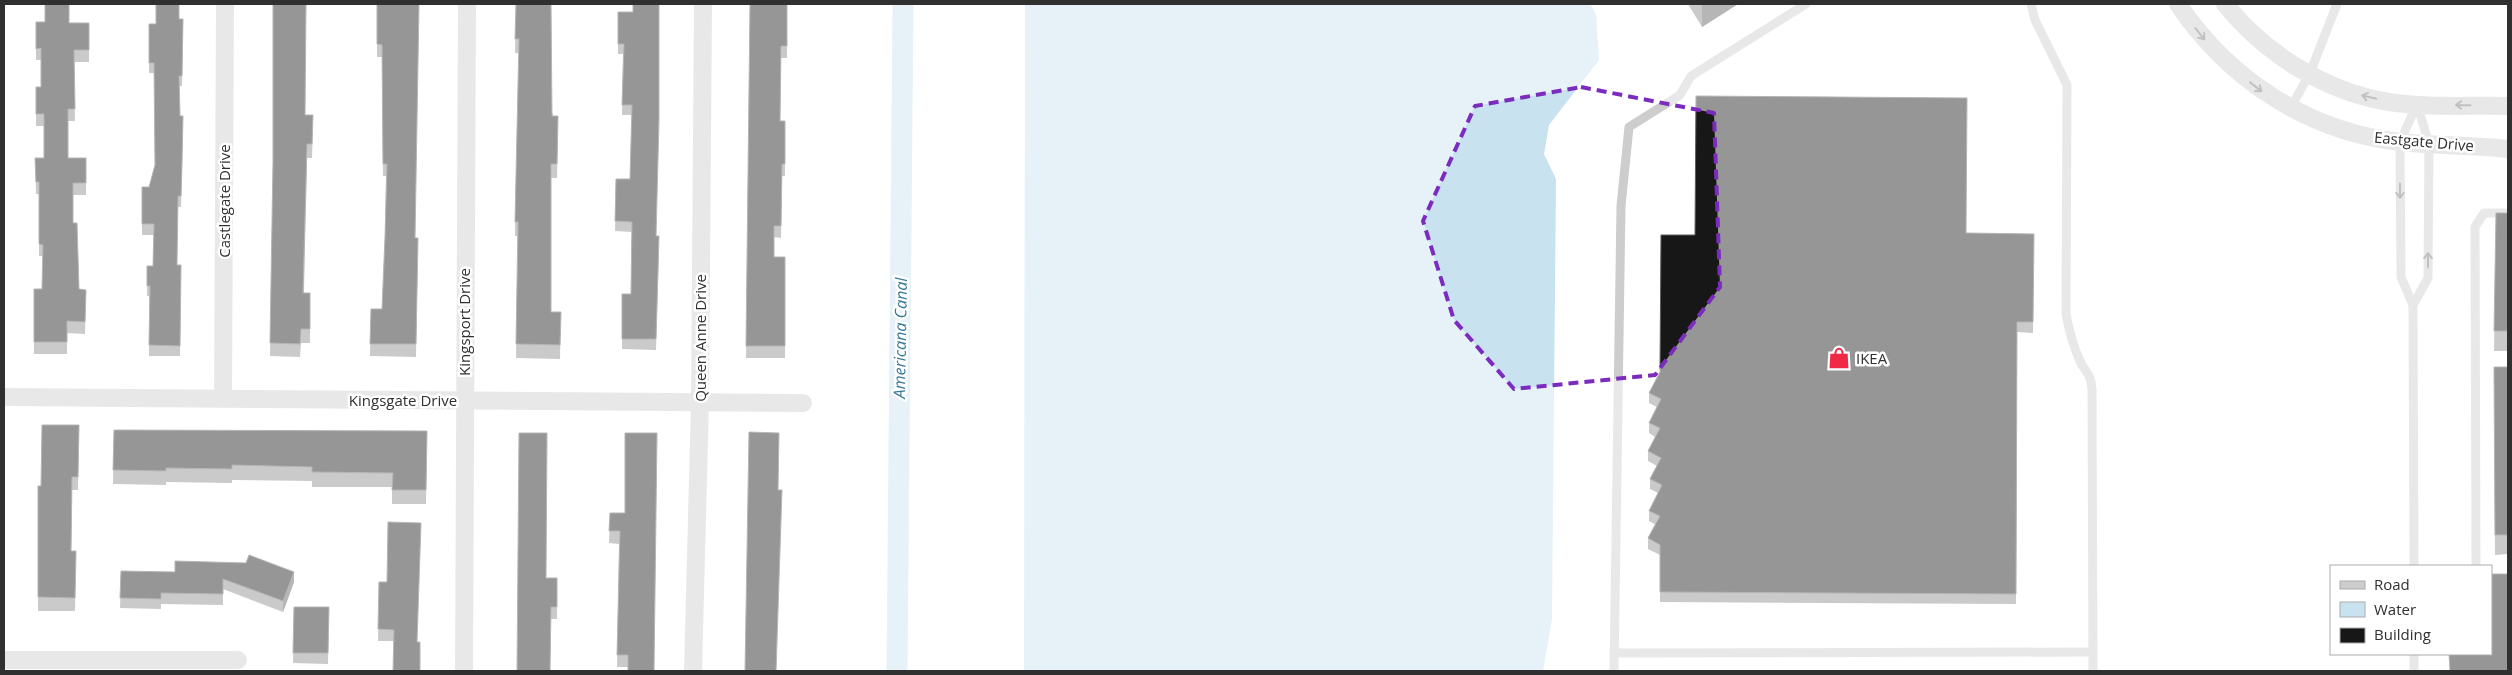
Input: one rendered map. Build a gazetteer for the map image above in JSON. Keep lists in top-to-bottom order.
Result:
{
  "streets": {
    "street": [
      "Eastgate Drive",
      "Castlegate Drive",
      "Kingsport Drive",
      "Queen Anne Drive",
      "Kingsgate Drive"
    ]
  },
  "crossings": [
    ["Castlegate Drive", "Kingsgate Drive"],
    ["Kingsport Drive", "Kingsgate Drive"],
    ["Queen Anne Drive", "Kingsgate Drive"]
  ],
  "water": ["Americana Canal"],
  "places": {
    "shop": ["IKEA"]
  },
  "legend": ["Road", "Water", "Building"]
}
